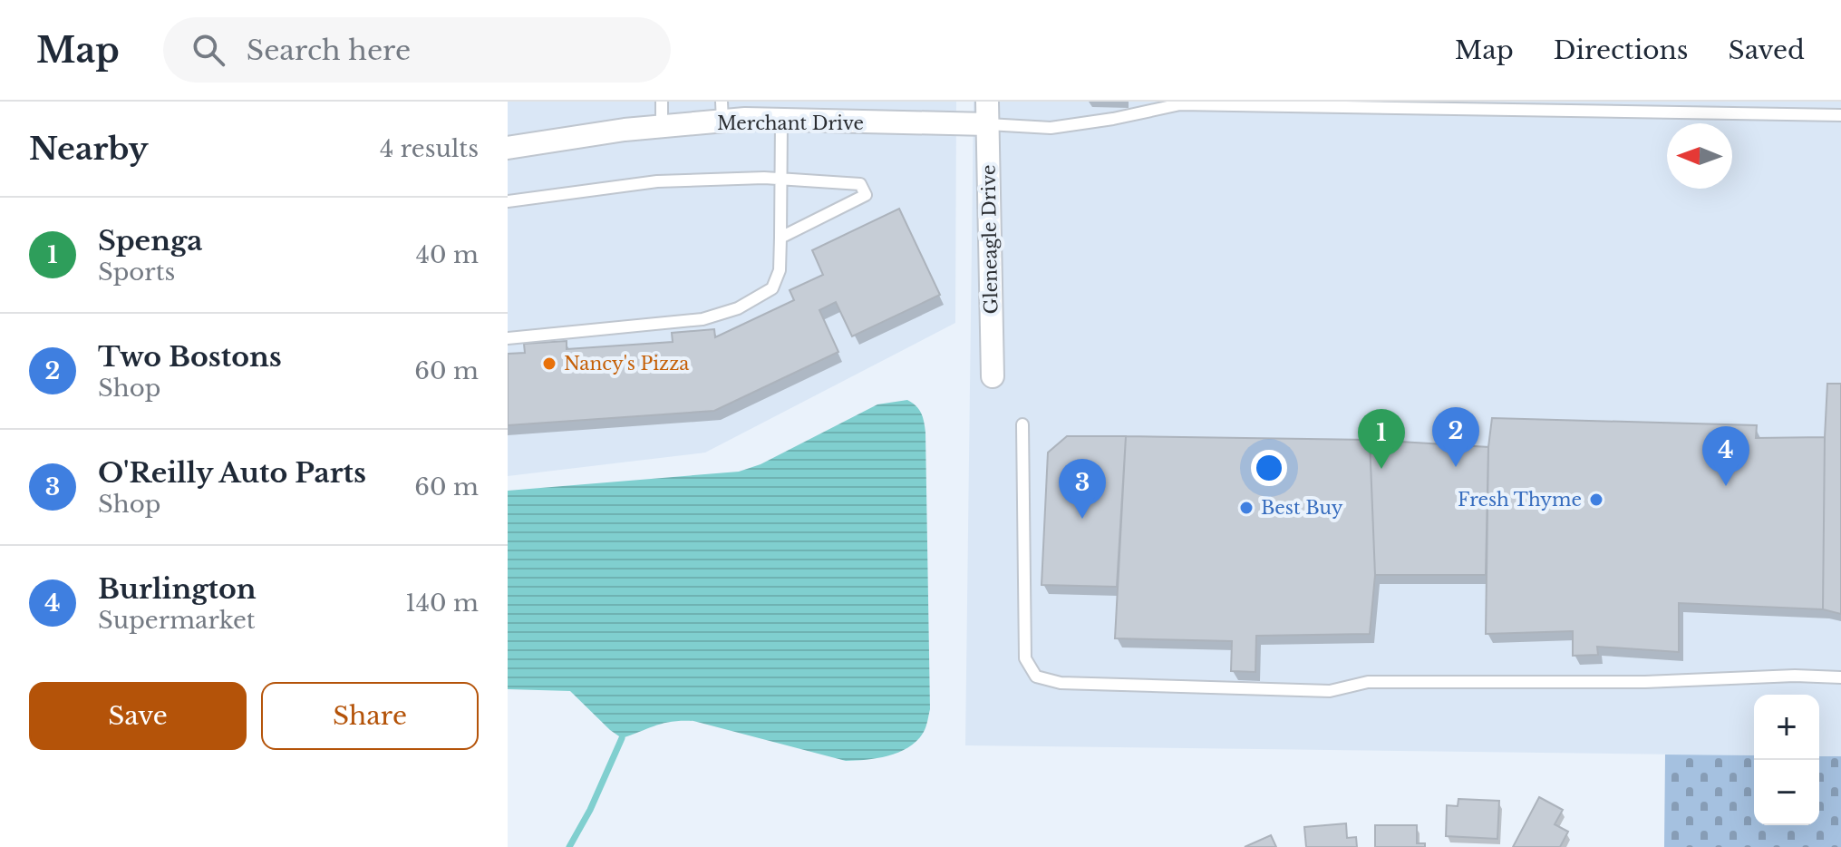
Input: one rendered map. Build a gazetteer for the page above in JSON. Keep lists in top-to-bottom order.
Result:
{
  "streets": {
    "street": ["Merchant Drive", "Gleneagle Drive"]
  },
  "crossings": [
    ["Merchant Drive", "Gleneagle Drive"]
  ],
  "places": ["Nancy's Pizza", "Fresh Thyme", "Best Buy"],
  "north": "left",
  "page": {
    "header": "Map",
    "search": "Search here",
    "nav": ["Map", "Directions", "Saved"],
    "heading": ["Nearby", "4 results"],
    "list": [
      {
        "mark": "1",
        "name": "Spenga",
        "note": "Sports",
        "value": "40 m"
      },
      {
        "mark": "2",
        "name": "Two Bostons",
        "note": "Shop",
        "value": "60 m"
      },
      {
        "mark": "3",
        "name": "O'Reilly Auto Parts",
        "note": "Shop",
        "value": "60 m"
      },
      {
        "mark": "4",
        "name": "Burlington",
        "note": "Supermarket",
        "value": "140 m"
      }
    ],
    "pins": [
      "2",
      "1",
      "4",
      "3"
    ],
    "buttons": ["Save", "Share"],
    "map_buttons": ["+", "−"]
  }
}
